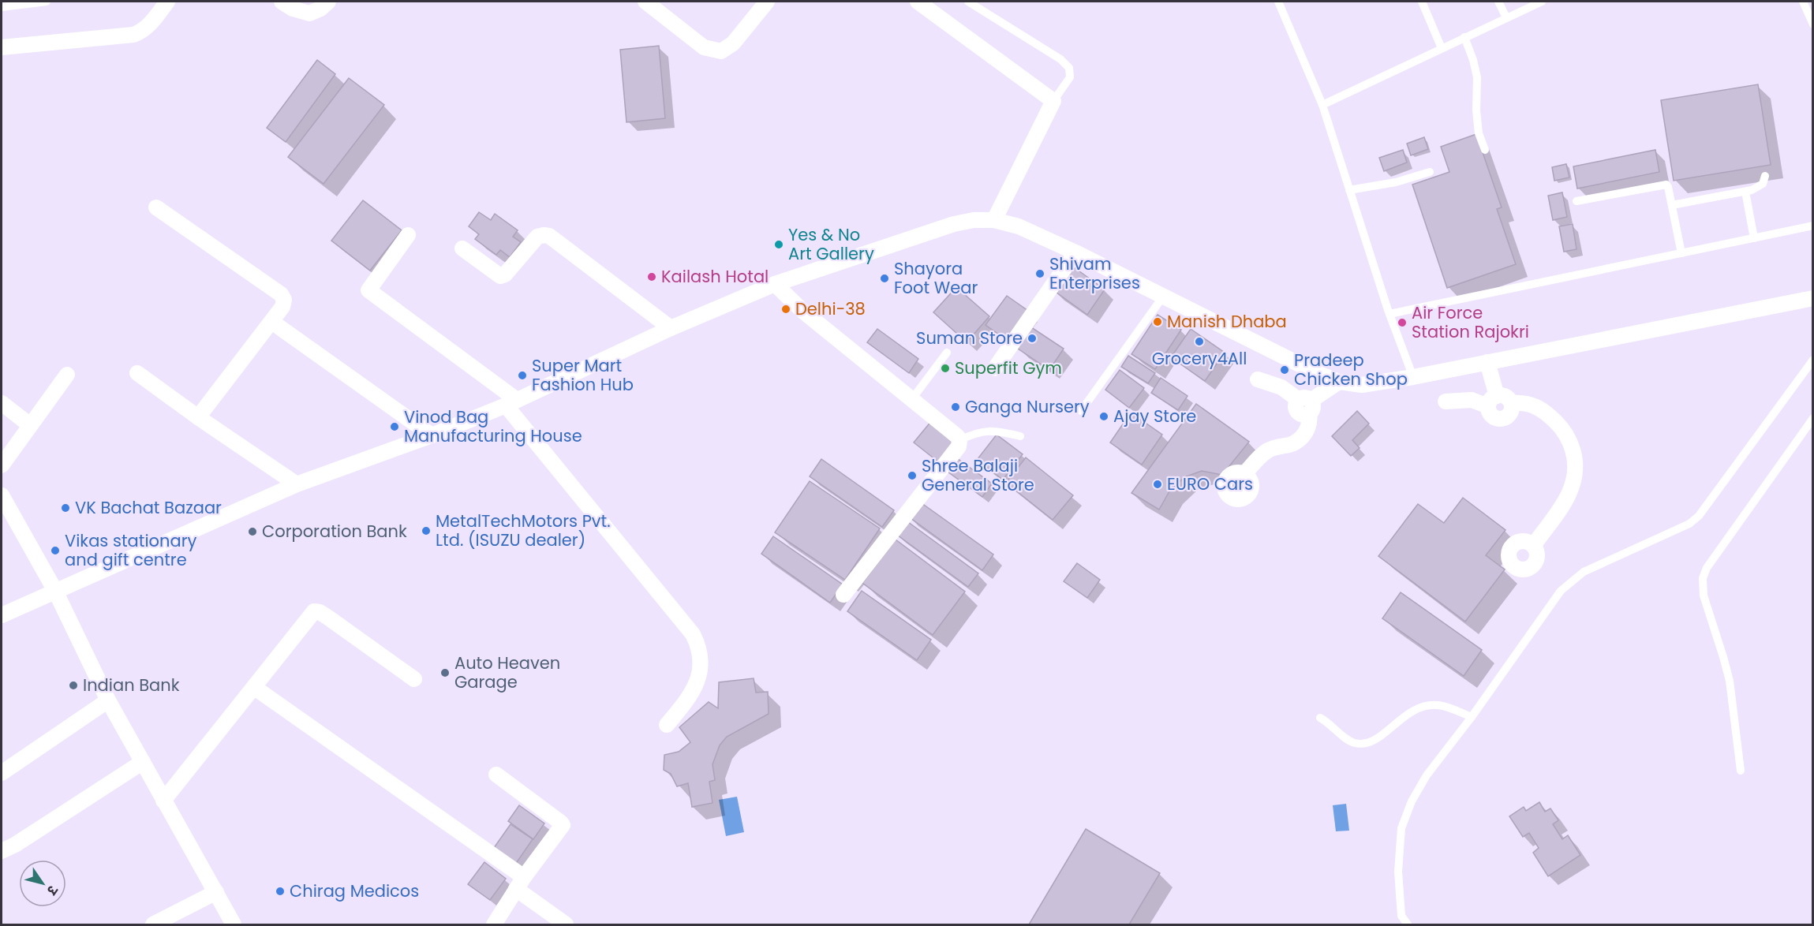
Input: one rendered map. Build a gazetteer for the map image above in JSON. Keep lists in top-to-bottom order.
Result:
{
  "places": [
    "Yes & No Art Gallery",
    "Shivam Enterprises",
    "Kailash Hotal",
    "Shayora Foot Wear",
    "Delhi-38",
    "Manish Dhaba",
    "Air Force Station Rajokri",
    "Suman Store",
    "Grocery4All",
    "Superfit Gym",
    "Pradeep Chicken Shop",
    "Super Mart Fashion Hub",
    "Ganga Nursery",
    "Ajay Store",
    "Vinod Bag Manufacturing House",
    "Shree Balaji General Store",
    "EURO Cars",
    "VK Bachat Bazaar",
    "MetalTechMotors Pvt. Ltd. (ISUZU dealer)",
    "Corporation Bank",
    "Vikas stationary and gift centre",
    "Auto Heaven Garage",
    "Indian Bank",
    "Chirag Medicos"
  ],
  "north": "bottom right"
}
